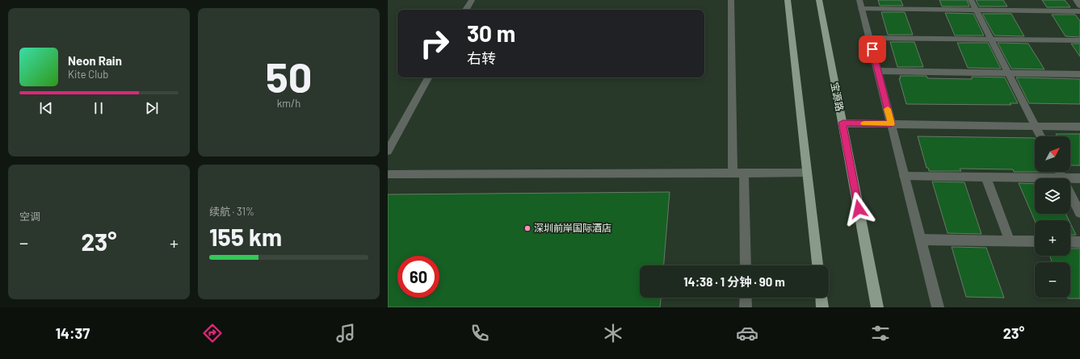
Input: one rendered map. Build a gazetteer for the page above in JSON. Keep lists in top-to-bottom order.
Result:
{
  "streets": {
    "main road": ["宝源路"]
  },
  "places": ["深圳前岸国际酒店"],
  "north": "top right",
  "page": {
    "tile": [
      ["50", "km/h"],
      "空调",
      ["续航 · 31%", "155 km"]
    ],
    "turn": ["30 m", "右转"],
    "song": ["Neon Rain", "Kite Club"],
    "map_buttons": ["+", "−"],
    "heat": ["−", "23°", "+"],
    "limit": "60",
    "trip": "14:38 · 1 分钟 · 90 m",
    "tabs": ["14:37", "23°"]
  }
}
